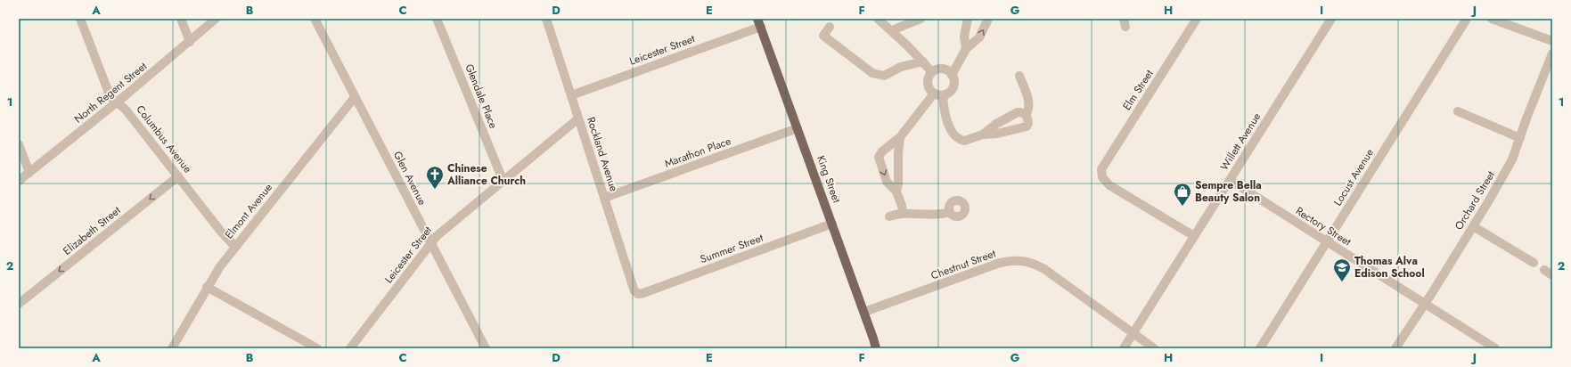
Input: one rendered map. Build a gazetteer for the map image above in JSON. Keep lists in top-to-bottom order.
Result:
{
  "streets": {
    "main road": ["King Street"],
    "street": [
      "Leicester Street",
      "Elm Street",
      "North Regent Street",
      "Glendale Place",
      "Columbus Avenue",
      "Willett Avenue",
      "Marathon Place",
      "Rockland Avenue",
      "Locust Avenue",
      "Glen Avenue",
      "Orchard Street",
      "Elmont Avenue",
      "Rectory Street",
      "Elizabeth Street",
      "Summer Street",
      "Chestnut Street"
    ]
  },
  "crossings": [
    ["Leicester Street", "Glendale Place"],
    ["Leicester Street", "Rockland Avenue"],
    ["Leicester Street", "Glen Avenue"],
    ["Leicester Street", "King Street"],
    ["Elm Street", "Willett Avenue"],
    ["North Regent Street", "Columbus Avenue"],
    ["Columbus Avenue", "Elmont Avenue"],
    ["Columbus Avenue", "Elizabeth Street"],
    ["Willett Avenue", "Rectory Street"],
    ["Willett Avenue", "Chestnut Street"],
    ["Marathon Place", "Rockland Avenue"],
    ["Marathon Place", "King Street"],
    ["Rockland Avenue", "Summer Street"],
    ["Locust Avenue", "Rectory Street"],
    ["Glen Avenue", "Elmont Avenue"],
    ["King Street", "Summer Street"],
    ["King Street", "Chestnut Street"],
    ["Orchard Street", "Rectory Street"]
  ],
  "one_way": ["Elizabeth Street"],
  "places": {
    "church": ["Chinese Alliance Church"],
    "shop": ["Sempre Bella Beauty Salon"],
    "school or university": ["Thomas Alva Edison School"]
  },
  "grid": {
    "columns": [
      "A",
      "B",
      "C",
      "D",
      "E",
      "F",
      "G",
      "H",
      "I",
      "J"
    ],
    "rows": ["1", "2"]
  }
}
